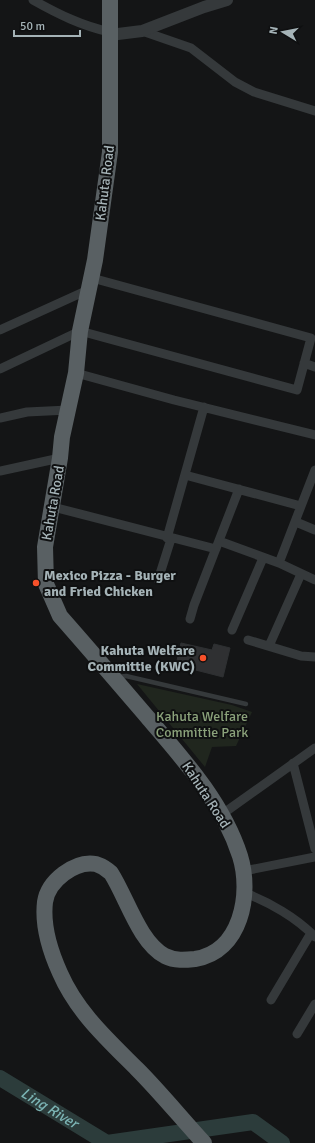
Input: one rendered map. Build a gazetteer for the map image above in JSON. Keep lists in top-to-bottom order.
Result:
{
  "streets": {
    "highway": ["Kahuta Road"]
  },
  "water": ["Ling River"],
  "parks": ["Kahuta Welfare Committie Park"],
  "places": ["Mexico Pizza - Burger and Fried Chicken", "Kahuta Welfare Committie (KWC)"],
  "scale_bar": "50 m",
  "north": "left"
}
